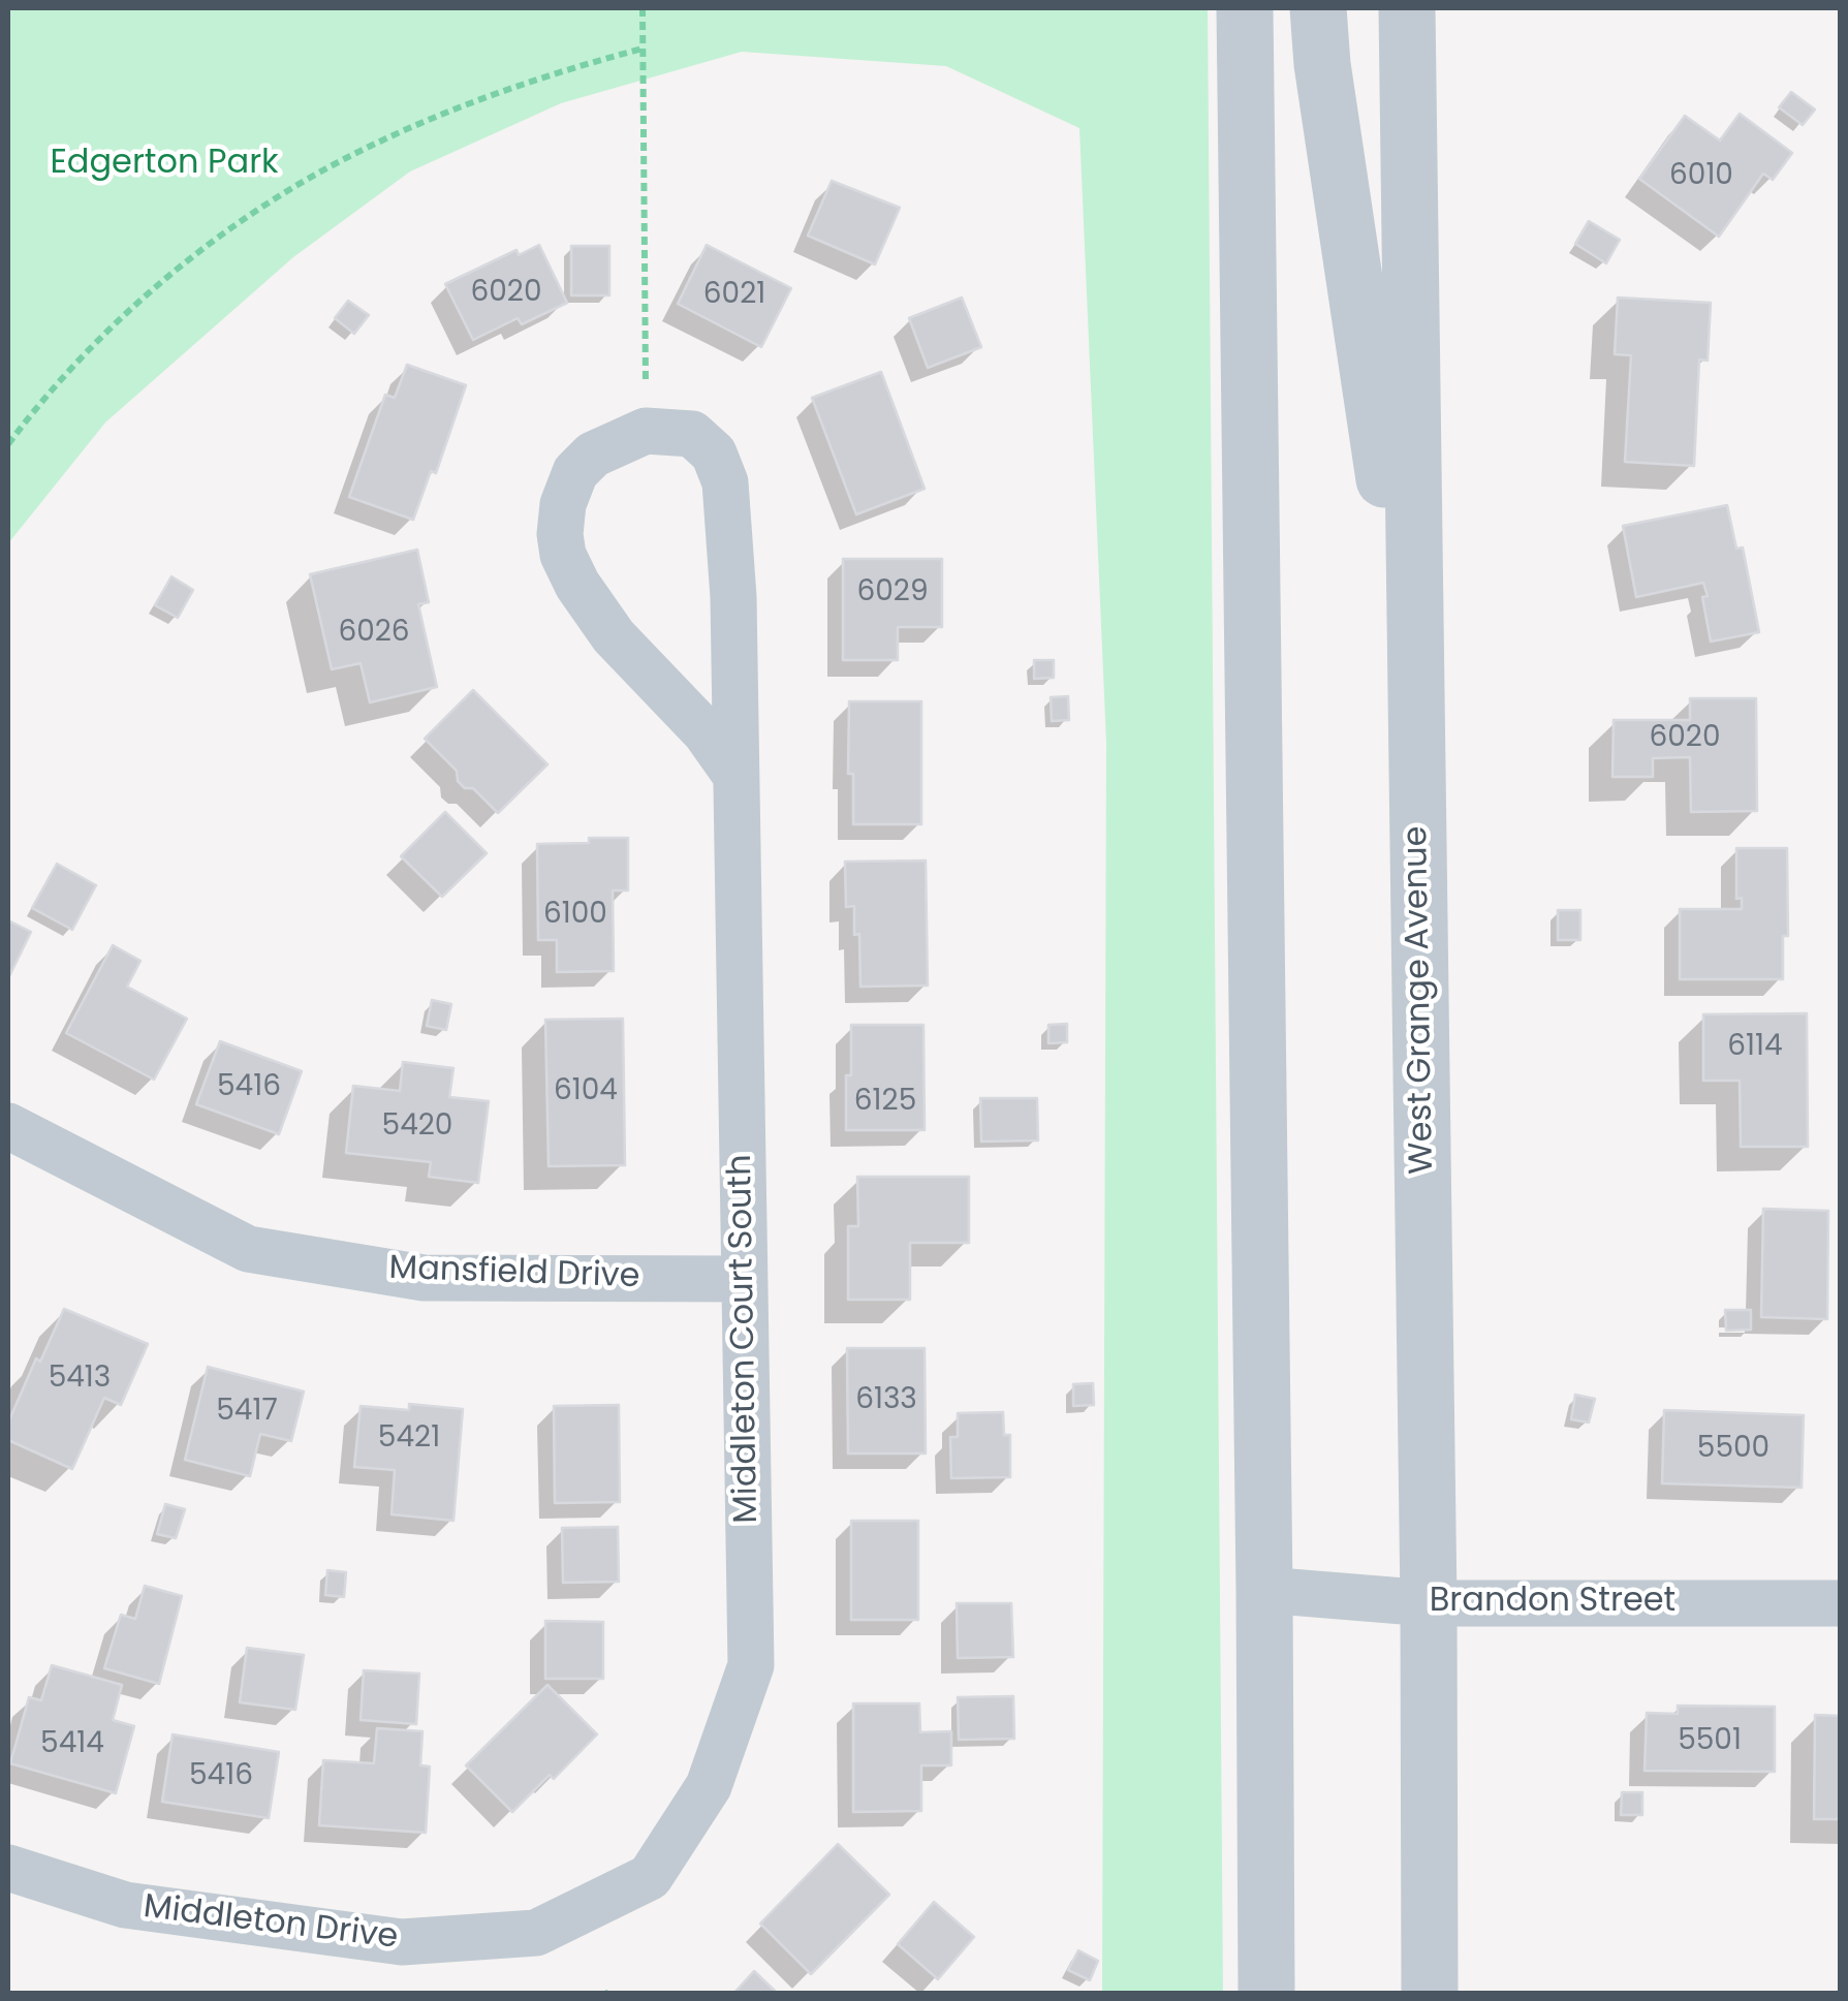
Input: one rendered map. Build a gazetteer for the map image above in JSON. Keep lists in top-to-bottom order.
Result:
{
  "streets": {
    "street": [
      "West Grange Avenue",
      "Mansfield Drive",
      "Middleton Court South",
      "Brandon Street",
      "Middleton Drive"
    ]
  },
  "crossings": [
    ["West Grange Avenue", "Brandon Street"],
    ["Mansfield Drive", "Middleton Court South"],
    ["Middleton Court South", "Middleton Drive"]
  ],
  "parks": ["Edgerton Park"],
  "house_numbers": [
    "6010",
    "6020",
    "6021",
    "6029",
    "6026",
    "6020",
    "6100",
    "6114",
    "5416",
    "6104",
    "6125",
    "5420",
    "5413",
    "6133",
    "5417",
    "5421",
    "5500",
    "5501",
    "5414",
    "5416"
  ]
}
